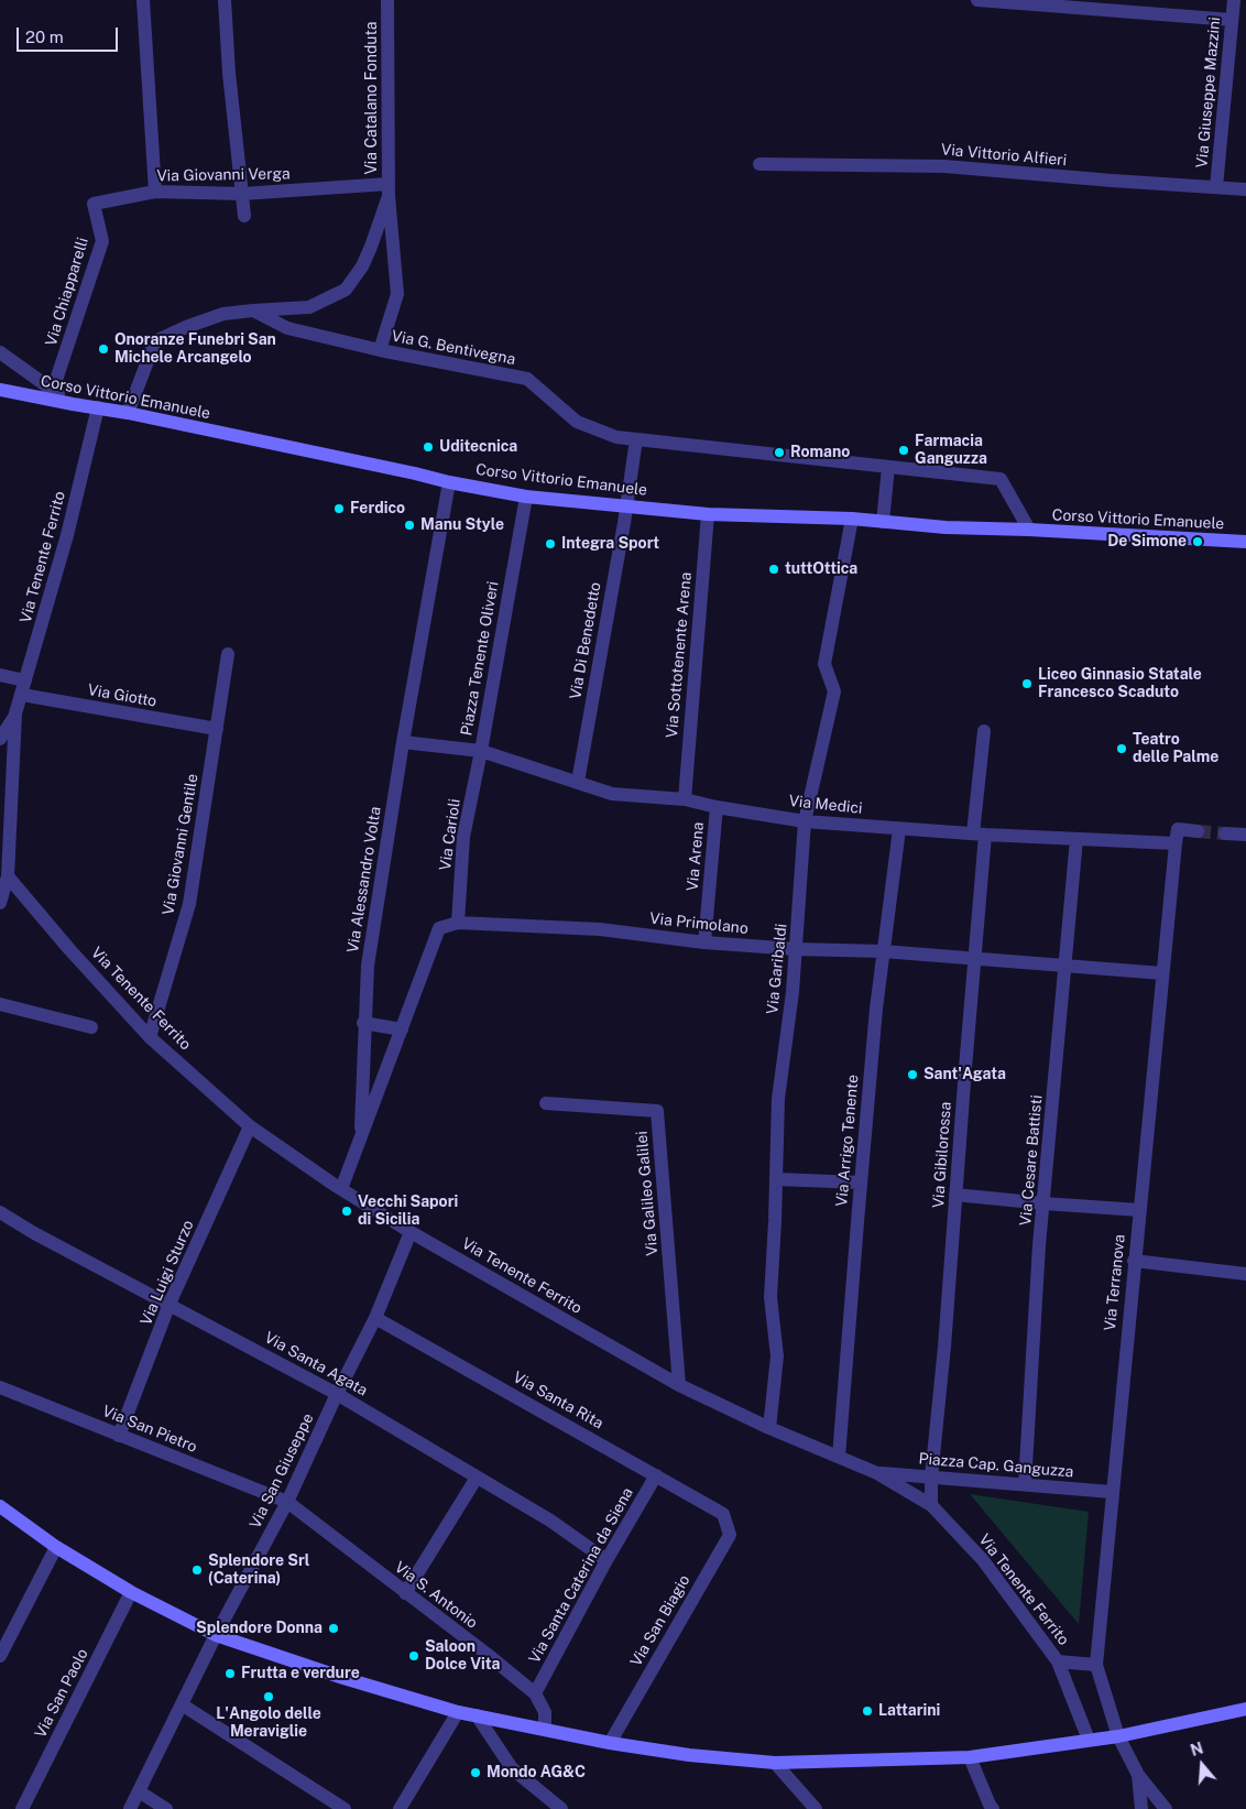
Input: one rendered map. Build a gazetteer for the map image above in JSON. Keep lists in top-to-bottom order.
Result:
{
  "streets": {
    "main road": ["Corso Vittorio Emanuele"],
    "street": [
      "Via Giuseppe Mazzini",
      "Via Catalano Fonduta",
      "Via Vittorio Alfieri",
      "Via Giovanni Verga",
      "Via Chiapparelli",
      "Via G. Bentivegna",
      "Via Tenente Ferrito",
      "Via Di Benedetto",
      "Via Sottotenente Arena",
      "Piazza Tenente Oliveri",
      "Via Giotto",
      "Via Medici",
      "Via Carioli",
      "Via Giovanni Gentile",
      "Via Arena",
      "Via Alessandro Volta",
      "Via Primolano",
      "Via Garibaldi",
      "Via Arrigo Tenente",
      "Via Gibilorossa",
      "Via Cesare Battisti",
      "Via Galileo Galilei",
      "Via Luigi Sturzo",
      "Via Terranova",
      "Via Santa Agata",
      "Via Santa Rita",
      "Via San Pietro",
      "Piazza Cap. Ganguzza",
      "Via San Giuseppe",
      "Via Santa Caterina da Siena",
      "Via S. Antonio",
      "Via San Biagio",
      "Via San Paolo"
    ]
  },
  "crossings": [
    ["Via Giuseppe Mazzini", "Via Vittorio Alfieri"],
    ["Via Catalano Fonduta", "Via Giovanni Verga"],
    ["Via Catalano Fonduta", "Via G. Bentivegna"],
    ["Via Catalano Fonduta", "Corso Vittorio Emanuele"],
    ["Via Giovanni Verga", "Via Chiapparelli"],
    ["Via G. Bentivegna", "Via Di Benedetto"],
    ["Corso Vittorio Emanuele", "Via Tenente Ferrito"],
    ["Corso Vittorio Emanuele", "Via Di Benedetto"],
    ["Corso Vittorio Emanuele", "Via Sottotenente Arena"],
    ["Corso Vittorio Emanuele", "Piazza Tenente Oliveri"],
    ["Corso Vittorio Emanuele", "Via Garibaldi"],
    ["Via Tenente Ferrito", "Via Giotto"],
    ["Via Tenente Ferrito", "Via Giovanni Gentile"],
    ["Via Tenente Ferrito", "Via Garibaldi"],
    ["Via Tenente Ferrito", "Via Arrigo Tenente"],
    ["Via Tenente Ferrito", "Via Gibilorossa"],
    ["Via Tenente Ferrito", "Via Galileo Galilei"],
    ["Via Tenente Ferrito", "Via Luigi Sturzo"],
    ["Via Tenente Ferrito", "Piazza Cap. Ganguzza"],
    ["Via Tenente Ferrito", "Via San Giuseppe"],
    ["Via Di Benedetto", "Via Medici"],
    ["Via Sottotenente Arena", "Via Medici"],
    ["Piazza Tenente Oliveri", "Via Medici"],
    ["Piazza Tenente Oliveri", "Via Carioli"],
    ["Piazza Tenente Oliveri", "Via Alessandro Volta"],
    ["Via Giotto", "Via Giovanni Gentile"],
    ["Via Medici", "Via Carioli"],
    ["Via Medici", "Via Arena"],
    ["Via Medici", "Via Garibaldi"],
    ["Via Medici", "Via Arrigo Tenente"],
    ["Via Medici", "Via Gibilorossa"],
    ["Via Medici", "Via Cesare Battisti"],
    ["Via Medici", "Via Terranova"],
    ["Via Carioli", "Via Primolano"],
    ["Via Arena", "Via Primolano"],
    ["Via Primolano", "Via Garibaldi"],
    ["Via Primolano", "Via Arrigo Tenente"],
    ["Via Primolano", "Via Gibilorossa"],
    ["Via Primolano", "Via Cesare Battisti"],
    ["Via Primolano", "Via Terranova"],
    ["Via Gibilorossa", "Piazza Cap. Ganguzza"],
    ["Via Cesare Battisti", "Piazza Cap. Ganguzza"],
    ["Via Luigi Sturzo", "Via Santa Agata"],
    ["Via Luigi Sturzo", "Via San Pietro"],
    ["Via Terranova", "Piazza Cap. Ganguzza"],
    ["Via Santa Agata", "Via San Giuseppe"],
    ["Via Santa Agata", "Via Santa Caterina da Siena"],
    ["Via Santa Rita", "Via San Giuseppe"],
    ["Via Santa Rita", "Via Santa Caterina da Siena"],
    ["Via Santa Rita", "Via San Biagio"],
    ["Via San Pietro", "Via San Giuseppe"],
    ["Via San Pietro", "Via S. Antonio"],
    ["Via San Giuseppe", "Via S. Antonio"],
    ["Via Santa Caterina da Siena", "Via S. Antonio"]
  ],
  "places": [
    "Onoranze Funebri San Michele Arcangelo",
    "Uditecnica",
    "Farmacia Ganguzza",
    "Romano",
    "Ferdico",
    "Manu Style",
    "De Simone",
    "Integra Sport",
    "tuttOttica",
    "Liceo Ginnasio Statale Francesco Scaduto",
    "Teatro delle Palme",
    "Sant'Agata",
    "Vecchi Sapori di Sicilia",
    "Splendore Srl (Caterina)",
    "Splendore Donna",
    "Saloon Dolce Vita",
    "Frutta e verdure",
    "L'Angolo delle Meraviglie",
    "Lattarini",
    "Mondo AG&C"
  ],
  "scale_bar": "20 m",
  "north": "top"
}
